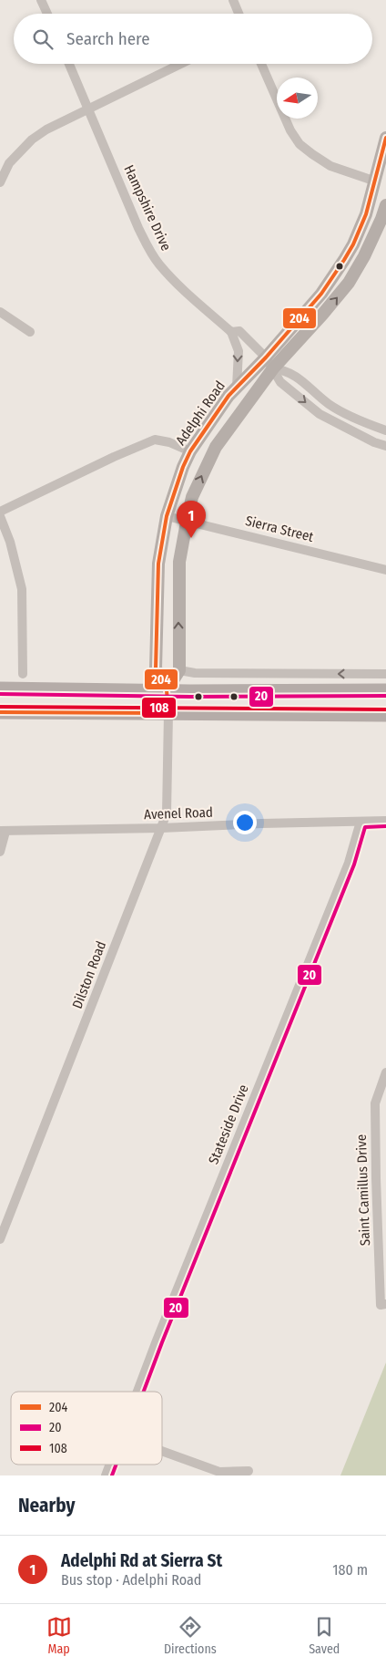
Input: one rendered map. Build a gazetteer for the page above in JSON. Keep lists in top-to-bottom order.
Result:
{
  "streets": {
    "main road": ["Adelphi Road"],
    "street": [
      "Hampshire Drive",
      "Sierra Street",
      "Avenel Road",
      "Dilston Road",
      "Stateside Drive",
      "Saint Camillus Drive"
    ]
  },
  "crossings": [
    ["Hampshire Drive", "Adelphi Road"],
    ["Adelphi Road", "Sierra Street"],
    ["Adelphi Road", "Dilston Road"],
    ["Avenel Road", "Dilston Road"],
    ["Avenel Road", "Stateside Drive"]
  ],
  "lines": ["transit line 204", "transit line 20", "transit line 108"],
  "legend": ["204", "20", "108"],
  "north": "left",
  "page": {
    "search": "Search here",
    "pins": "1",
    "heading": "Nearby",
    "list": [
      {
        "mark": "1",
        "name": "Adelphi Rd at Sierra St",
        "note": "Bus stop · Adelphi Road",
        "value": "180 m"
      }
    ],
    "nav": ["Map", "Directions", "Saved"]
  }
}
